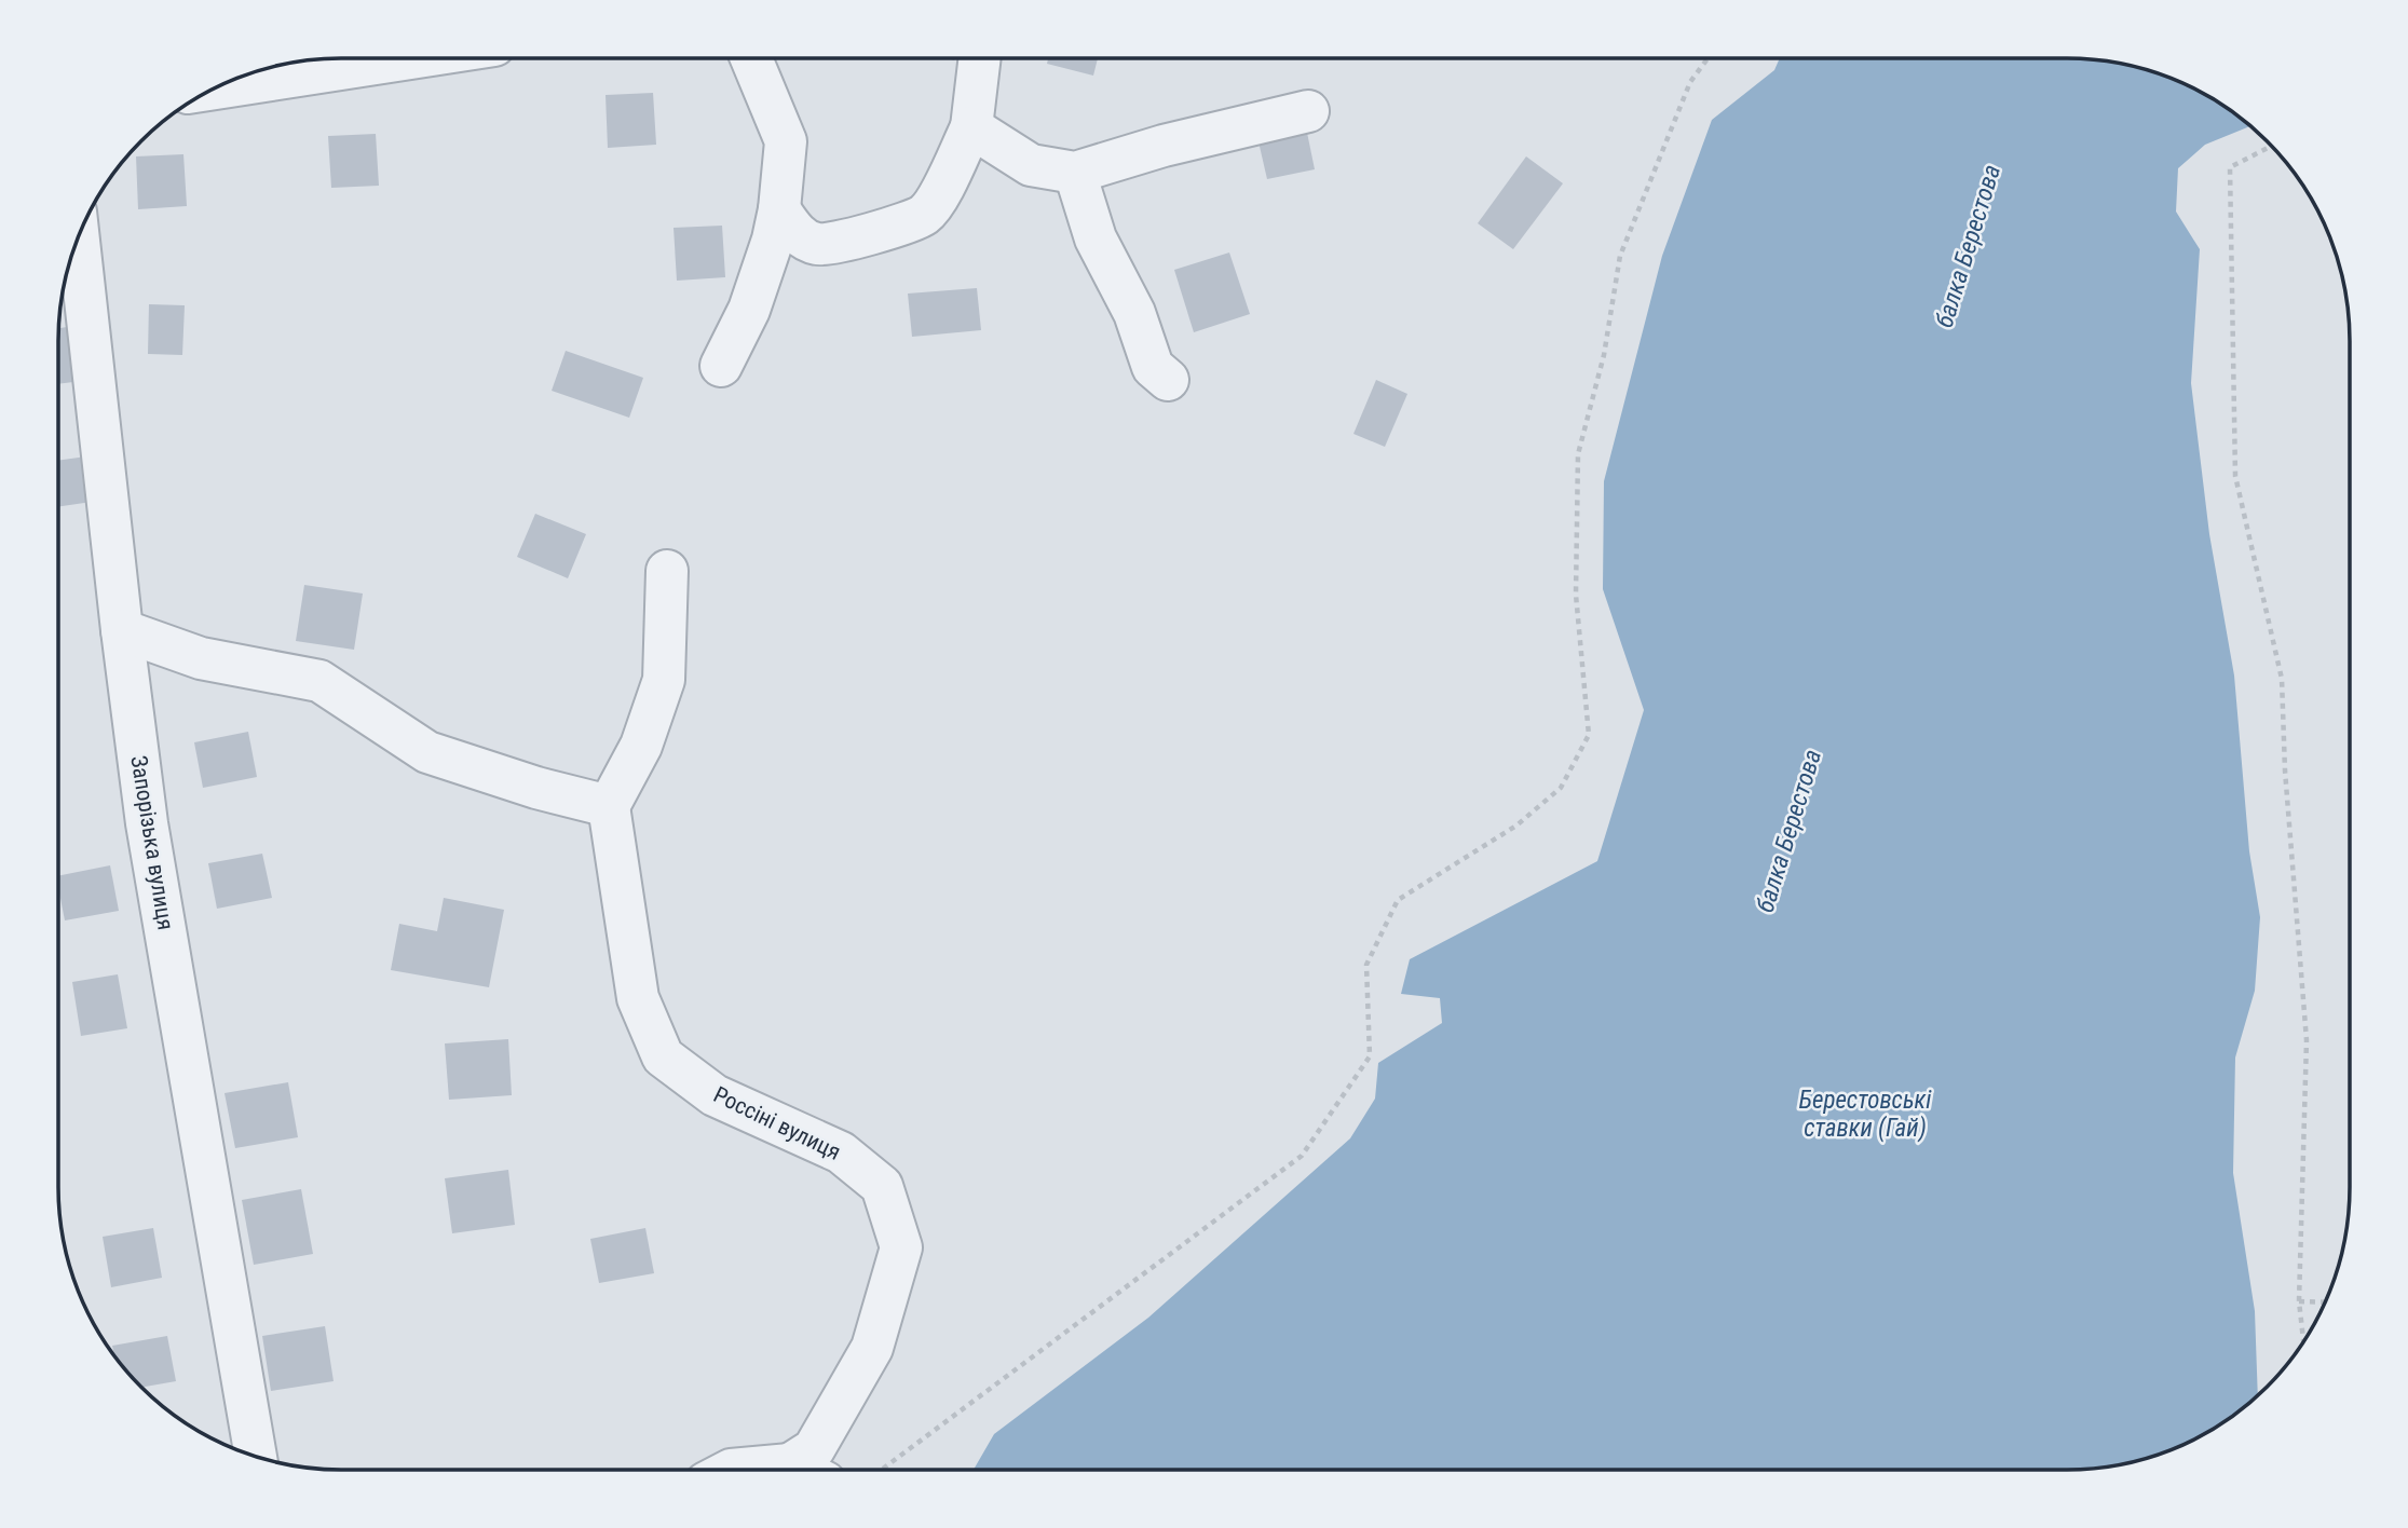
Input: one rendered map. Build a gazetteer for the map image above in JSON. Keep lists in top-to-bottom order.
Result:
{
  "streets": {
    "street": ["Запорізька вулиця", "Россіні вулиця"]
  },
  "water": ["балка Берестова", "Берестовські ставки (Гай)"]
}
